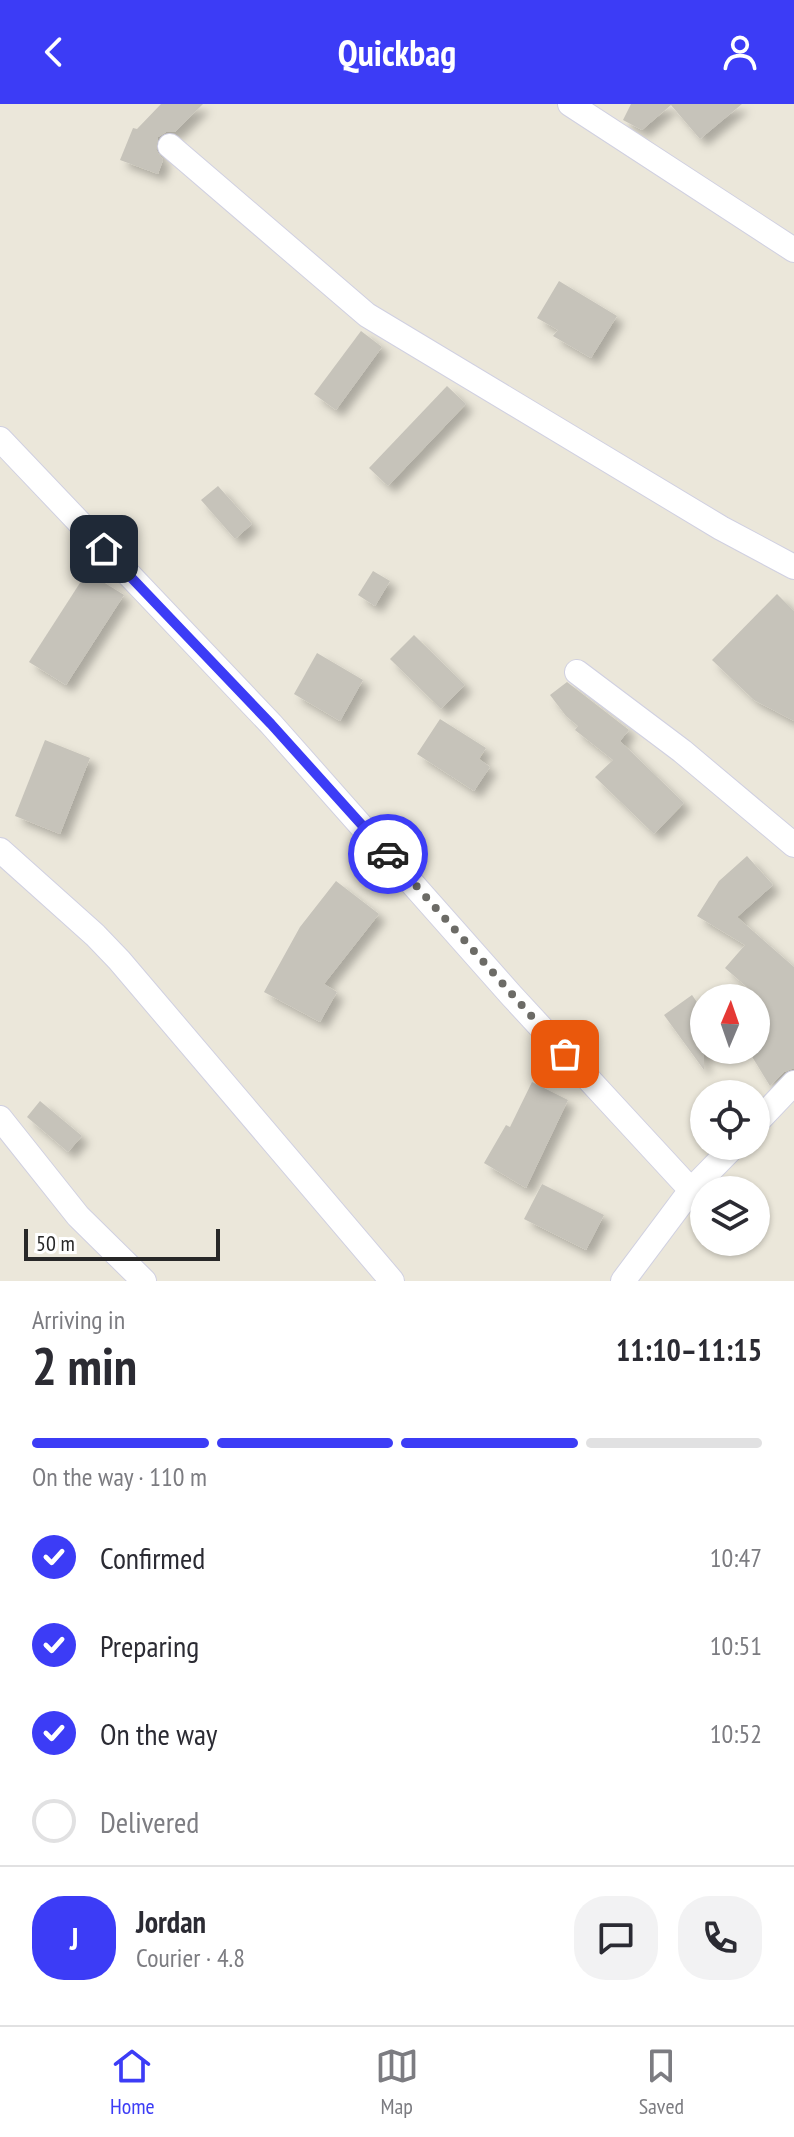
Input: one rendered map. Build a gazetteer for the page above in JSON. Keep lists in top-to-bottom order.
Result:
{
  "scale_bar": "50 m",
  "north": "top",
  "page": {
    "header": "Quickbag",
    "scale": "50 m",
    "heading": ["2 min", "Arriving in", "11:10–11:15"],
    "panel": ["Jordan", "Courier · 4.8"],
    "bar": "On the way · 110 m",
    "list": [
      ["Confirmed", "10:47"],
      ["Preparing", "10:51"],
      ["On the way", "10:52"],
      "Delivered"
    ],
    "round": "J",
    "tabs": ["Home", "Map", "Saved"]
  }
}
